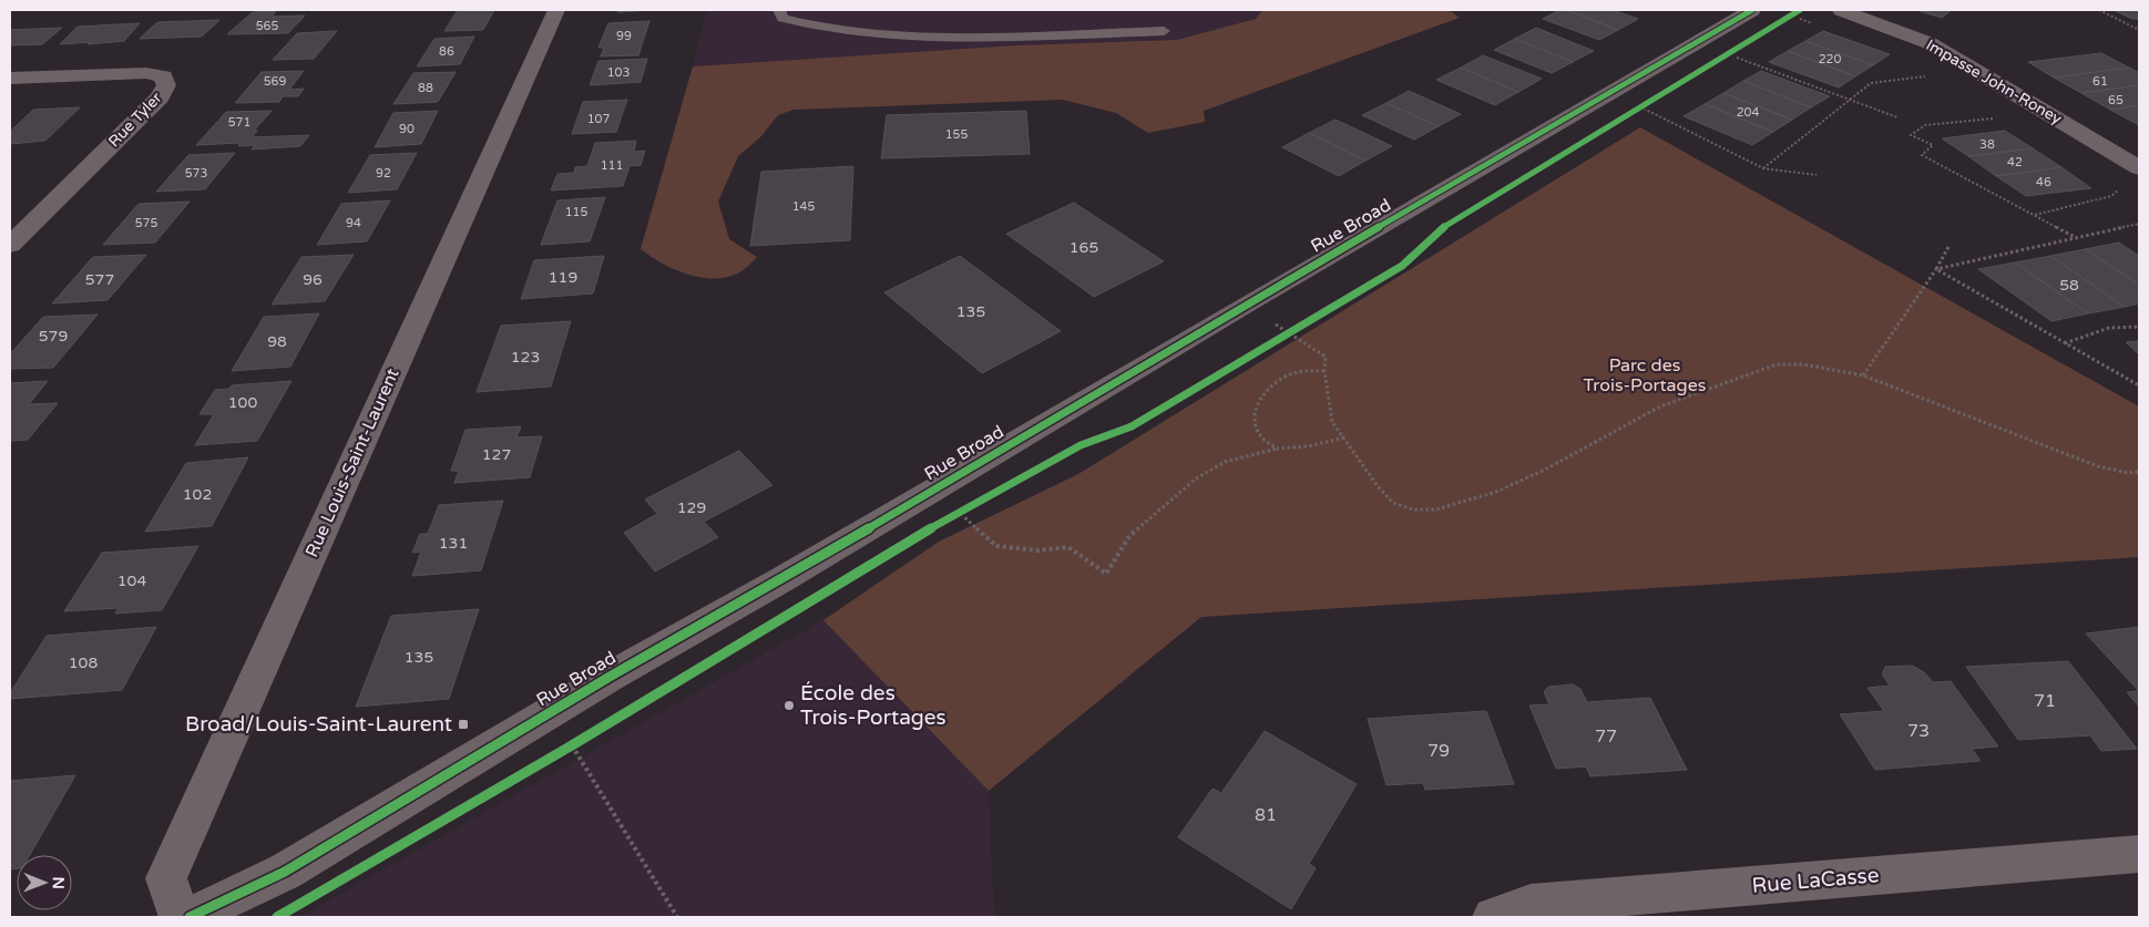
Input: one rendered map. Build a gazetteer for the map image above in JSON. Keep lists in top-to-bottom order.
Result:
{
  "streets": {
    "street": [
      "Impasse John-Roney",
      "Rue Tyler",
      "Rue Broad",
      "Rue Louis-Saint-Laurent",
      "Rue LaCasse"
    ]
  },
  "parks": ["Parc des Trois-Portages"],
  "places": {
    "other": ["École des Trois-Portages"],
    "transit": ["Broad/Louis-Saint-Laurent"]
  },
  "house_numbers": [
    "565",
    "99",
    "86",
    "220",
    "103",
    "569",
    "61",
    "88",
    "65",
    "204",
    "107",
    "571",
    "90",
    "155",
    "38",
    "42",
    "111",
    "573",
    "92",
    "46",
    "145",
    "115",
    "575",
    "94",
    "165",
    "119",
    "577",
    "96",
    "58",
    "135",
    "579",
    "98",
    "123",
    "100",
    "127",
    "102",
    "129",
    "131",
    "104",
    "135",
    "108",
    "71",
    "73",
    "77",
    "79",
    "81"
  ],
  "north": "right"
}
